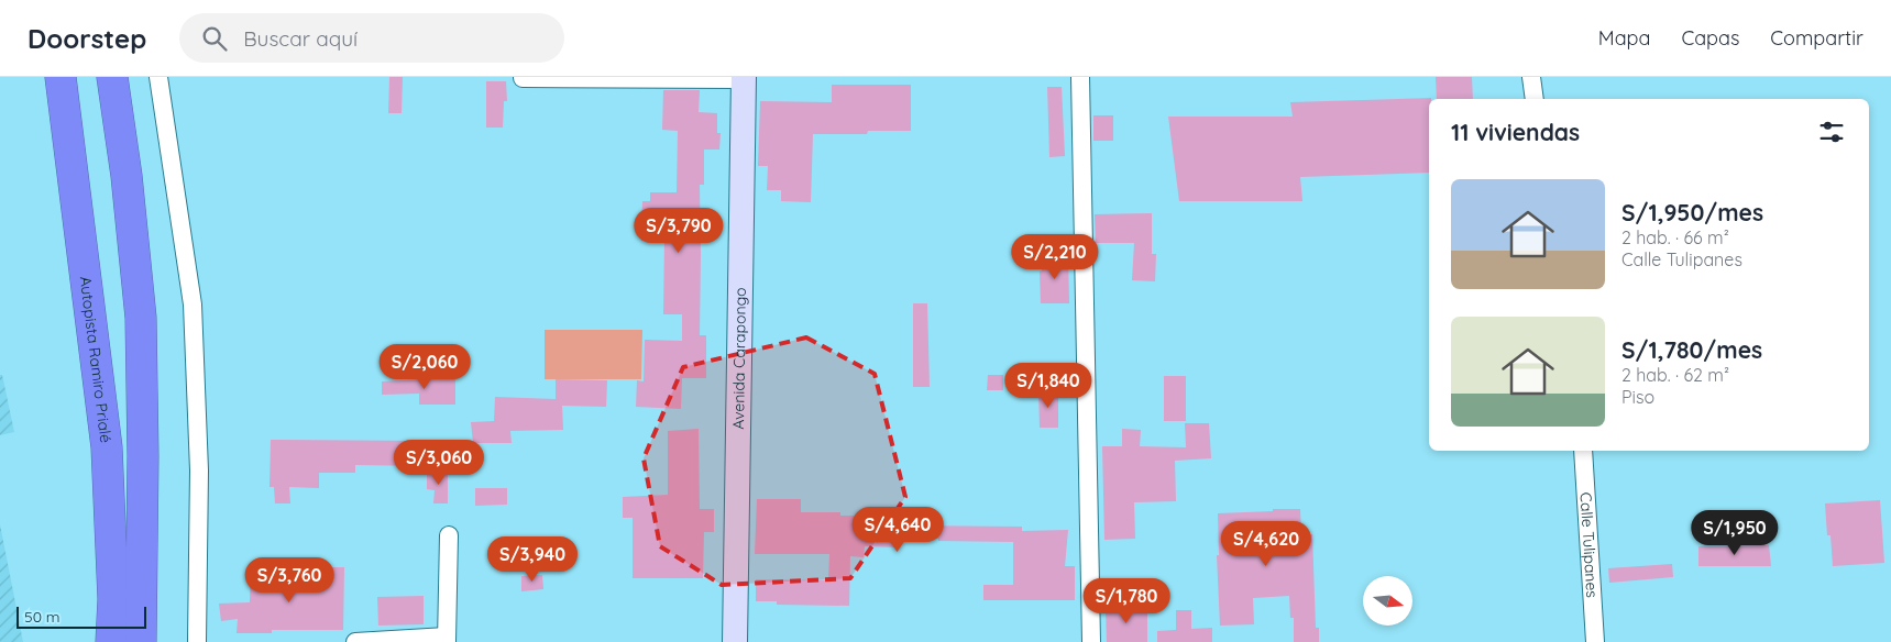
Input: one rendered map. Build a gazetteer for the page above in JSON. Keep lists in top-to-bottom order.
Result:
{
  "streets": {
    "highway": ["Autopista Ramiro Prialé"],
    "street": ["Avenida Carapongo", "Calle Tulipanes"]
  },
  "scale_bar": "50 m",
  "north": "right",
  "page": {
    "header": "Doorstep",
    "search": "Buscar aquí",
    "nav": ["Mapa", "Capas", "Compartir"],
    "heading": "11 viviendas",
    "list": [
      {
        "name": "S/1,950/mes",
        "note": "2 hab. · 66 m² · Calle Tulipanes"
      },
      {
        "name": "S/1,780/mes",
        "note": "2 hab. · 62 m² · Piso"
      }
    ],
    "price": [
      "S/3,790",
      "S/2,210",
      "S/2,060",
      "S/1,840",
      "S/3,060",
      "S/4,640",
      "S/1,950",
      "S/4,620",
      "S/3,940",
      "S/3,760",
      "S/1,780"
    ],
    "scale": "50 m"
  }
}
